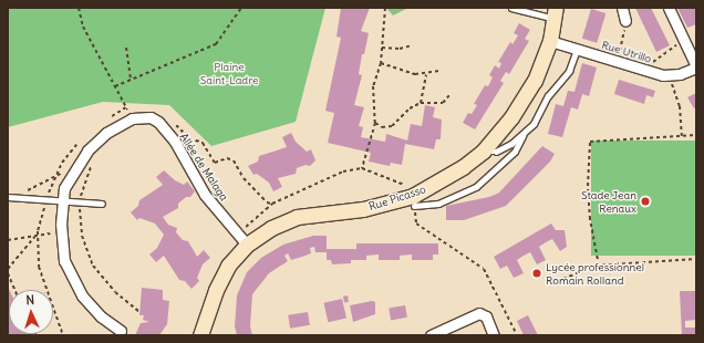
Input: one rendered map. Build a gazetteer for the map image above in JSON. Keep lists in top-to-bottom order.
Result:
{
  "streets": {
    "street": ["Rue Utrillo", "Allée de Malaga", "Rue Picasso"]
  },
  "crossings": [
    ["Rue Utrillo", "Rue Picasso"],
    ["Allée de Malaga", "Rue Picasso"]
  ],
  "parks": ["Plaine Saint-Ladre"],
  "places": ["Stade Jean Renaux", "Lycée professionnel Romain Rolland"],
  "north": "top"
}
